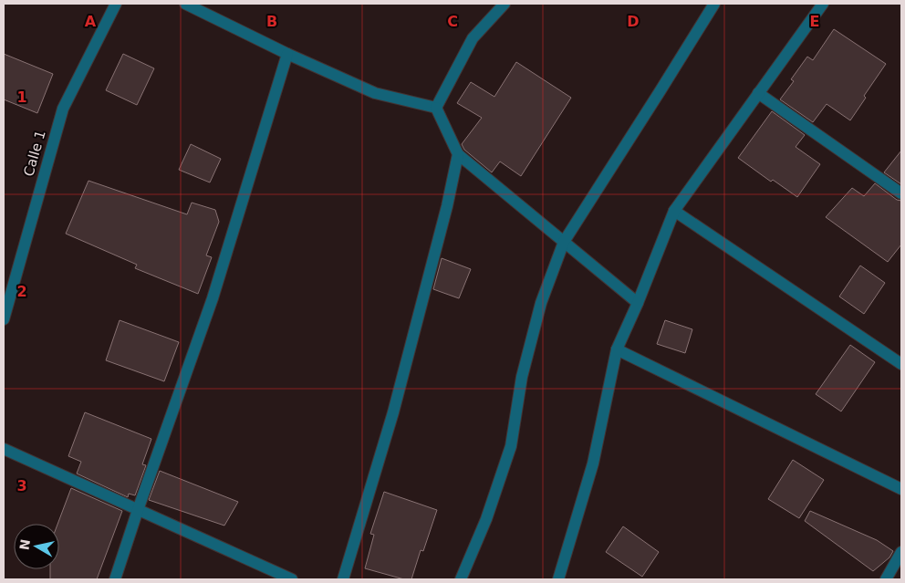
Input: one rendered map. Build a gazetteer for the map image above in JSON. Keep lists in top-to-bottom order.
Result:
{
  "streets": {
    "street": ["Calle 1"]
  },
  "north": "left",
  "grid": {
    "columns": [
      "A",
      "B",
      "C",
      "D",
      "E"
    ],
    "rows": ["1", "2", "3"]
  }
}
